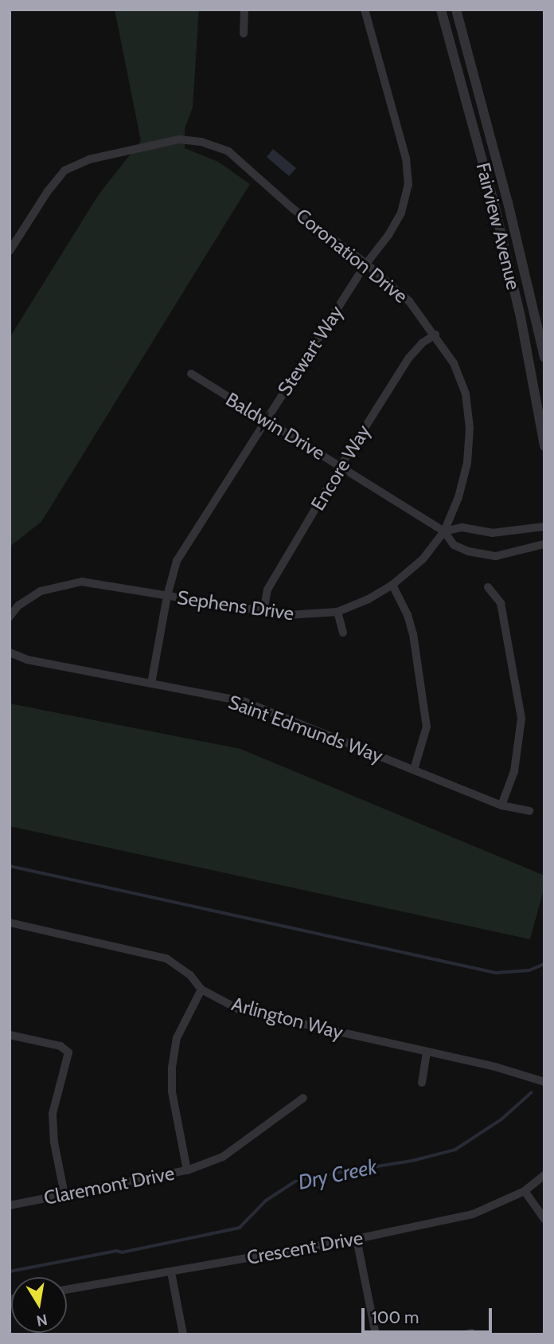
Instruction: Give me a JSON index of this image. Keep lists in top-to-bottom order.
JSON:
{
  "streets": {
    "street": [
      "Fairview Avenue",
      "Coronation Drive",
      "Stewart Way",
      "Baldwin Drive",
      "Encore Way",
      "Sephens Drive",
      "Saint Edmunds Way",
      "Arlington Way",
      "Claremont Drive",
      "Crescent Drive"
    ]
  },
  "crossings": [
    ["Coronation Drive", "Stewart Way"],
    ["Coronation Drive", "Baldwin Drive"],
    ["Coronation Drive", "Encore Way"],
    ["Coronation Drive", "Sephens Drive"],
    ["Stewart Way", "Baldwin Drive"],
    ["Stewart Way", "Sephens Drive"],
    ["Stewart Way", "Saint Edmunds Way"],
    ["Baldwin Drive", "Encore Way"],
    ["Baldwin Drive", "Sephens Drive"],
    ["Encore Way", "Sephens Drive"],
    ["Arlington Way", "Claremont Drive"]
  ],
  "water": ["Dry Creek"],
  "scale_bar": "100 m",
  "north": "bottom"
}
